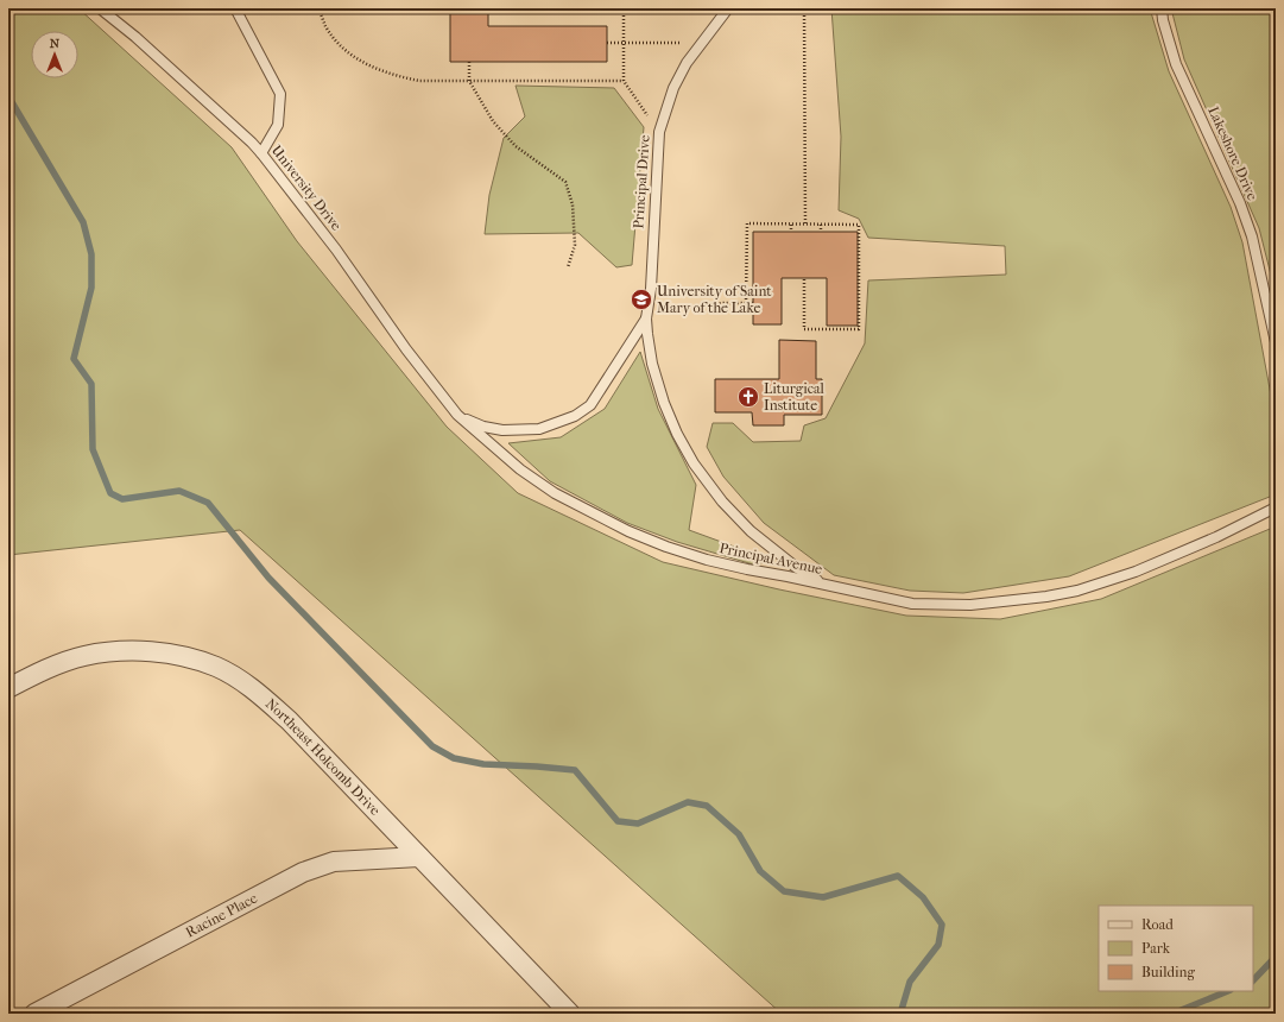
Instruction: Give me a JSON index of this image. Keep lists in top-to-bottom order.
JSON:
{
  "streets": {
    "street": ["Northeast Holcomb Drive", "Racine Place"],
    "lane": [
      "Lakeshore Drive",
      "Principal Drive",
      "University Drive",
      "Principal Avenue"
    ]
  },
  "crossings": [
    ["Principal Drive", "Principal Avenue"],
    ["University Drive", "Principal Avenue"],
    ["Northeast Holcomb Drive", "Racine Place"]
  ],
  "places": {
    "school or university": ["University of Saint Mary of the Lake"],
    "church": ["Liturgical Institute"]
  },
  "legend": ["Road", "Park", "Building"],
  "north": "top"
}
